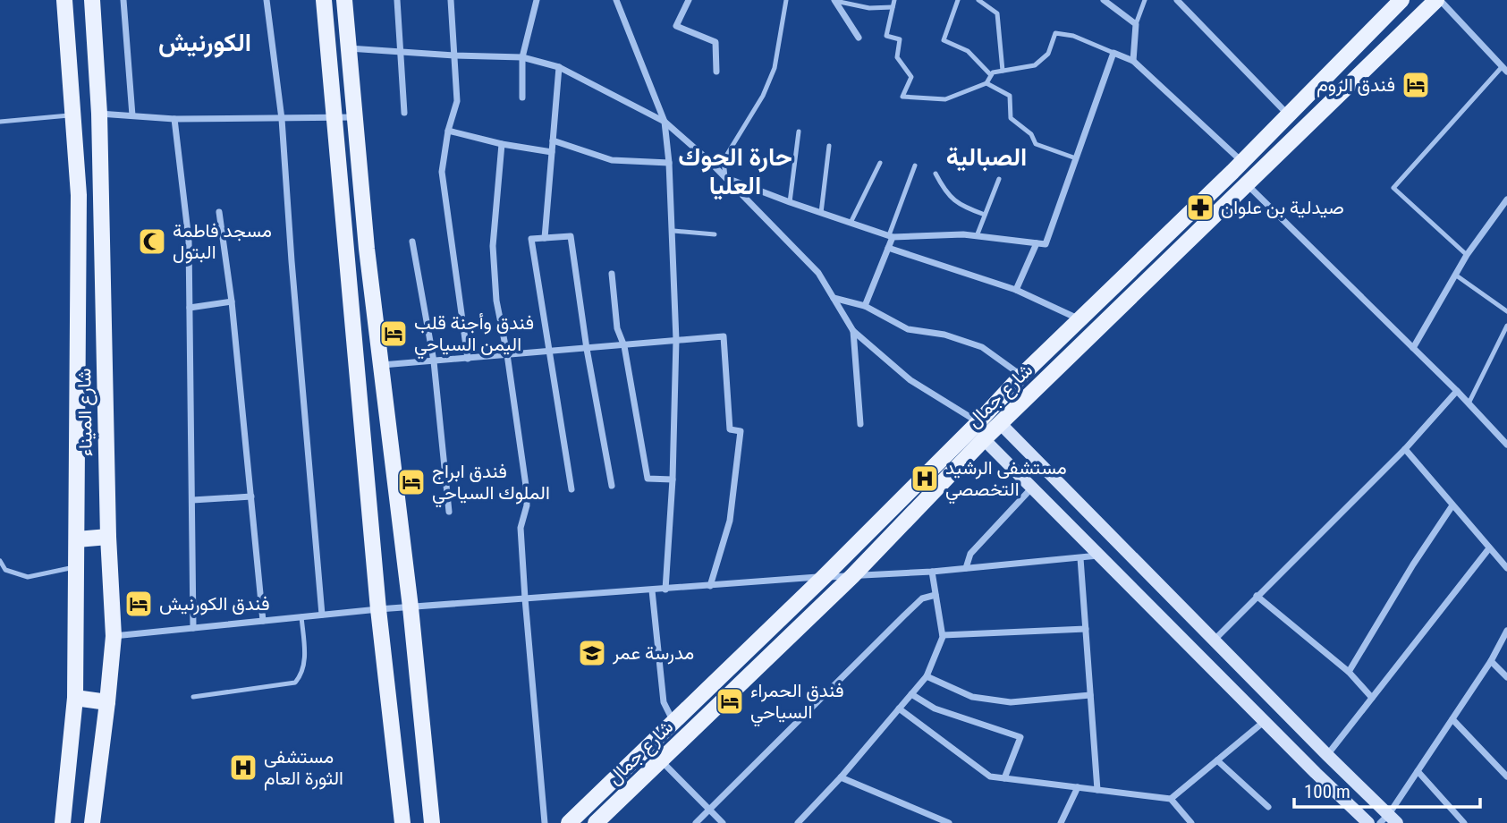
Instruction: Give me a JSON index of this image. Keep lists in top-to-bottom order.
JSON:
{
  "streets": {
    "main road": ["شارع جمال", "شارع الميناء"]
  },
  "districts": ["الكورنيش", "حارة الحوك العليا", "الصبالية"],
  "places": {
    "hotel": [
      "فندق الروم",
      "فندق وأجنة قلب اليمن السياحي",
      "فندق ابراج الملوك السياحي",
      "فندق الكورنيش",
      "فندق الحمراء السياحي"
    ],
    "pharmacy": ["صيدلية بن علوان"],
    "mosque": ["مسجد فاطمة البتول"],
    "hospital": ["مستشفى الرشيد التخصصي", "مستشفى الثورة العام"],
    "school or university": ["مدرسة عمر"]
  },
  "scale_bar": "100 m"
}
